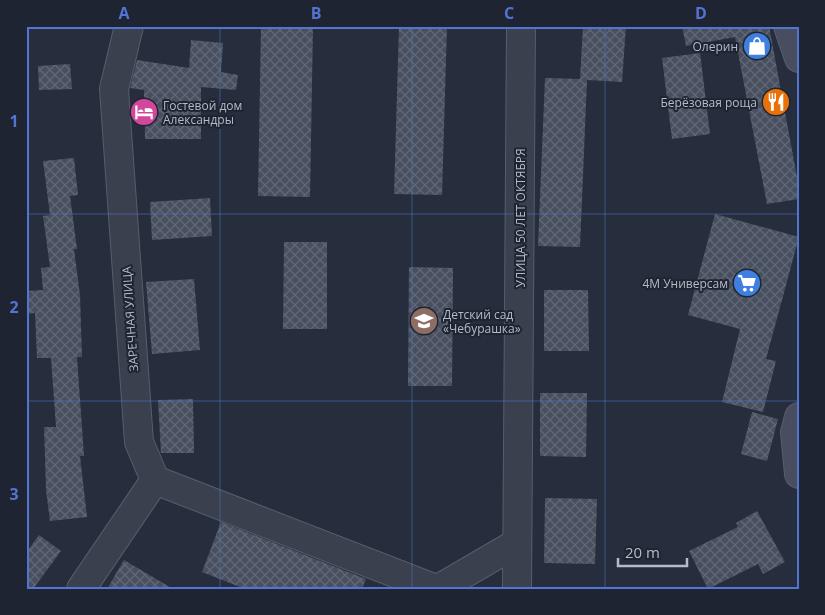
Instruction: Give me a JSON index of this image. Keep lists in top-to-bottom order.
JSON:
{
  "streets": {
    "street": ["УЛИЦА 50 ЛЕТ ОКТЯБРЯ", "ЗАРЕЧНАЯ УЛИЦА"]
  },
  "places": {
    "shop": ["Олерин"],
    "restaurant": ["Берёзовая роща"],
    "hotel": ["Гостевой дом Александры"],
    "supermarket": ["4М Универсам"],
    "school or university": ["Детский сад «Чебурашка»"]
  },
  "scale_bar": "20 m",
  "grid": {
    "columns": [
      "A",
      "B",
      "C",
      "D"
    ],
    "rows": ["1", "2", "3"]
  }
}
